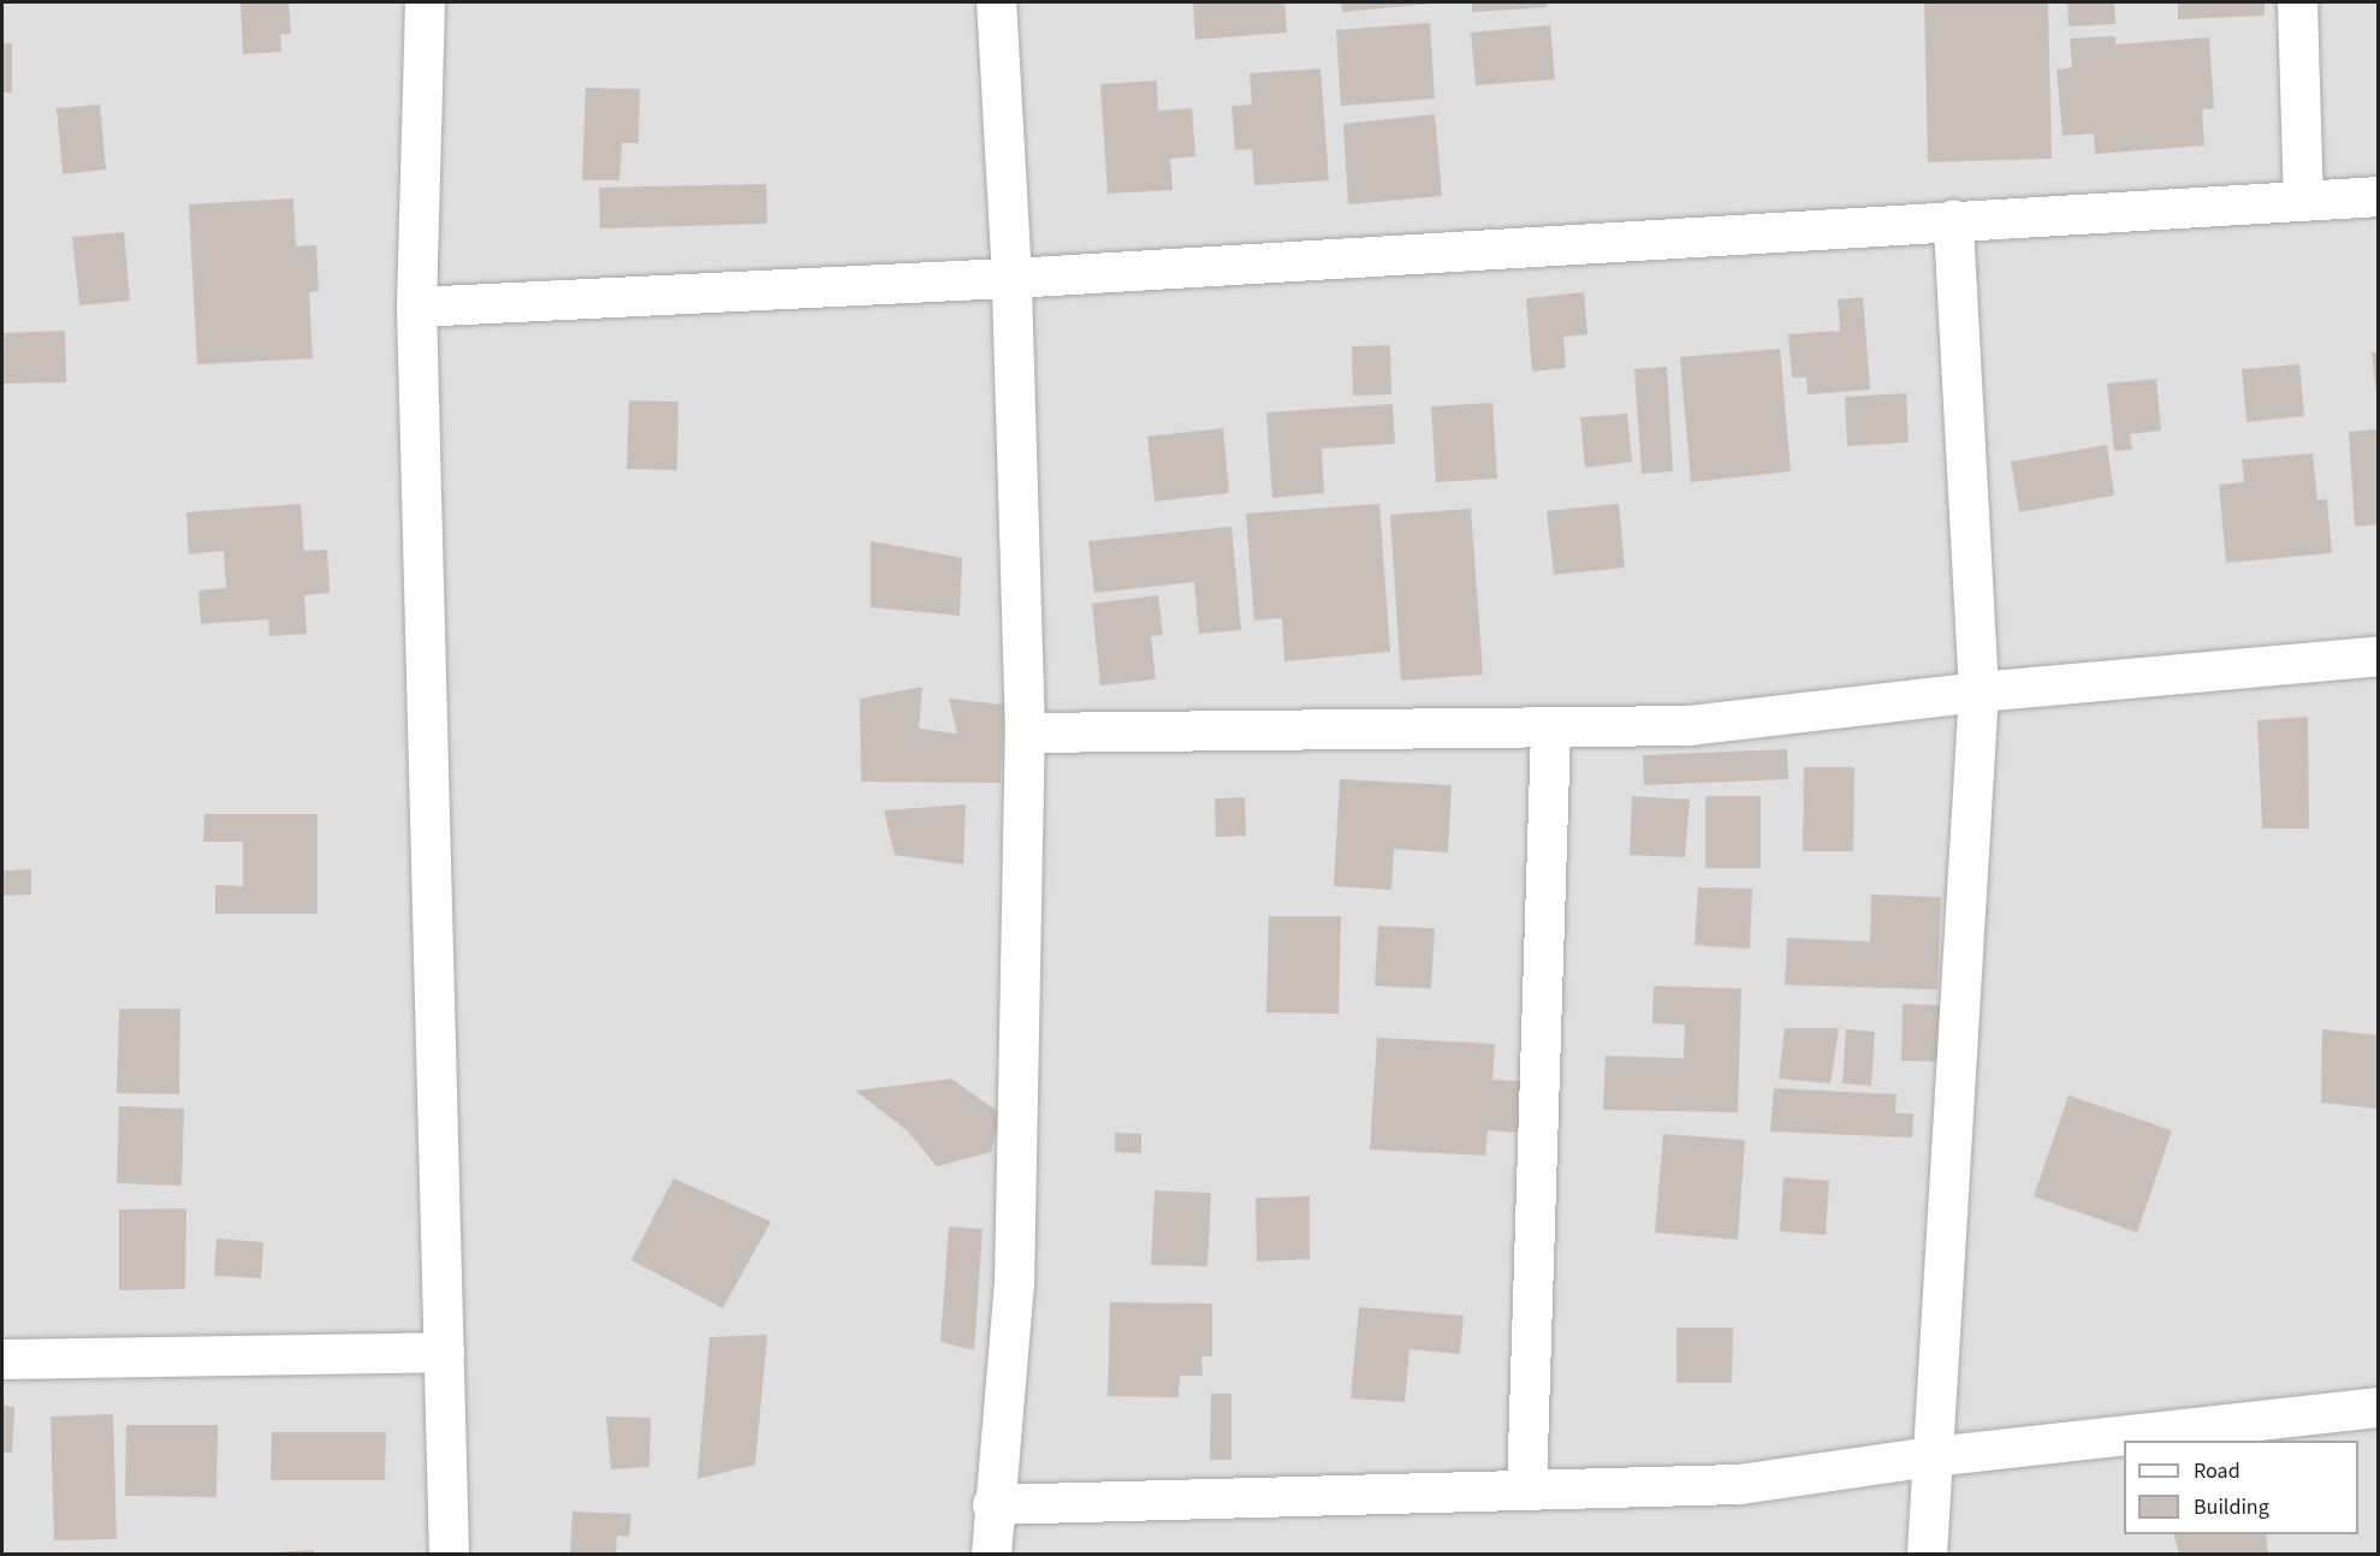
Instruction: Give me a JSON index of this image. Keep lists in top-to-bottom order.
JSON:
{
  "legend": ["Road", "Building"]
}
